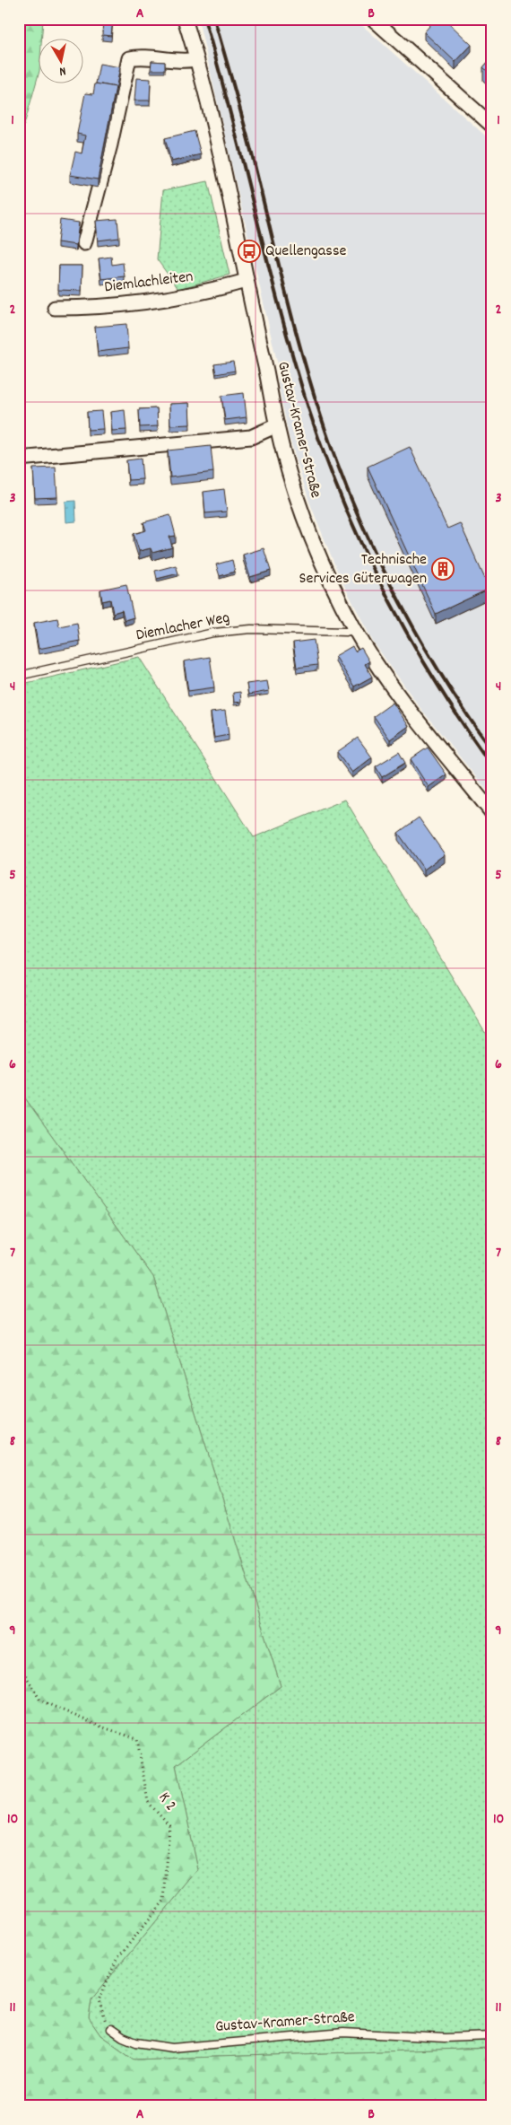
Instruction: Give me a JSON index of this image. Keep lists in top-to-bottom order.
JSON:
{
  "streets": {
    "street": ["Diemlachleiten", "Gustav-Kramer-Straße"],
    "lane": ["Diemlacher Weg"],
    "path": ["K 2"]
  },
  "crossings": [
    ["Diemlachleiten", "Gustav-Kramer-Straße"],
    ["Gustav-Kramer-Straße", "Diemlacher Weg"],
    ["Gustav-Kramer-Straße", "K 2"]
  ],
  "places": {
    "bus stop": ["Quellengasse"],
    "building": ["Technische Services Güterwagen"]
  },
  "north": "bottom",
  "grid": {
    "columns": ["A", "B"],
    "rows": [
      "1",
      "2",
      "3",
      "4",
      "5",
      "6",
      "7",
      "8",
      "9",
      "10",
      "11"
    ]
  }
}
